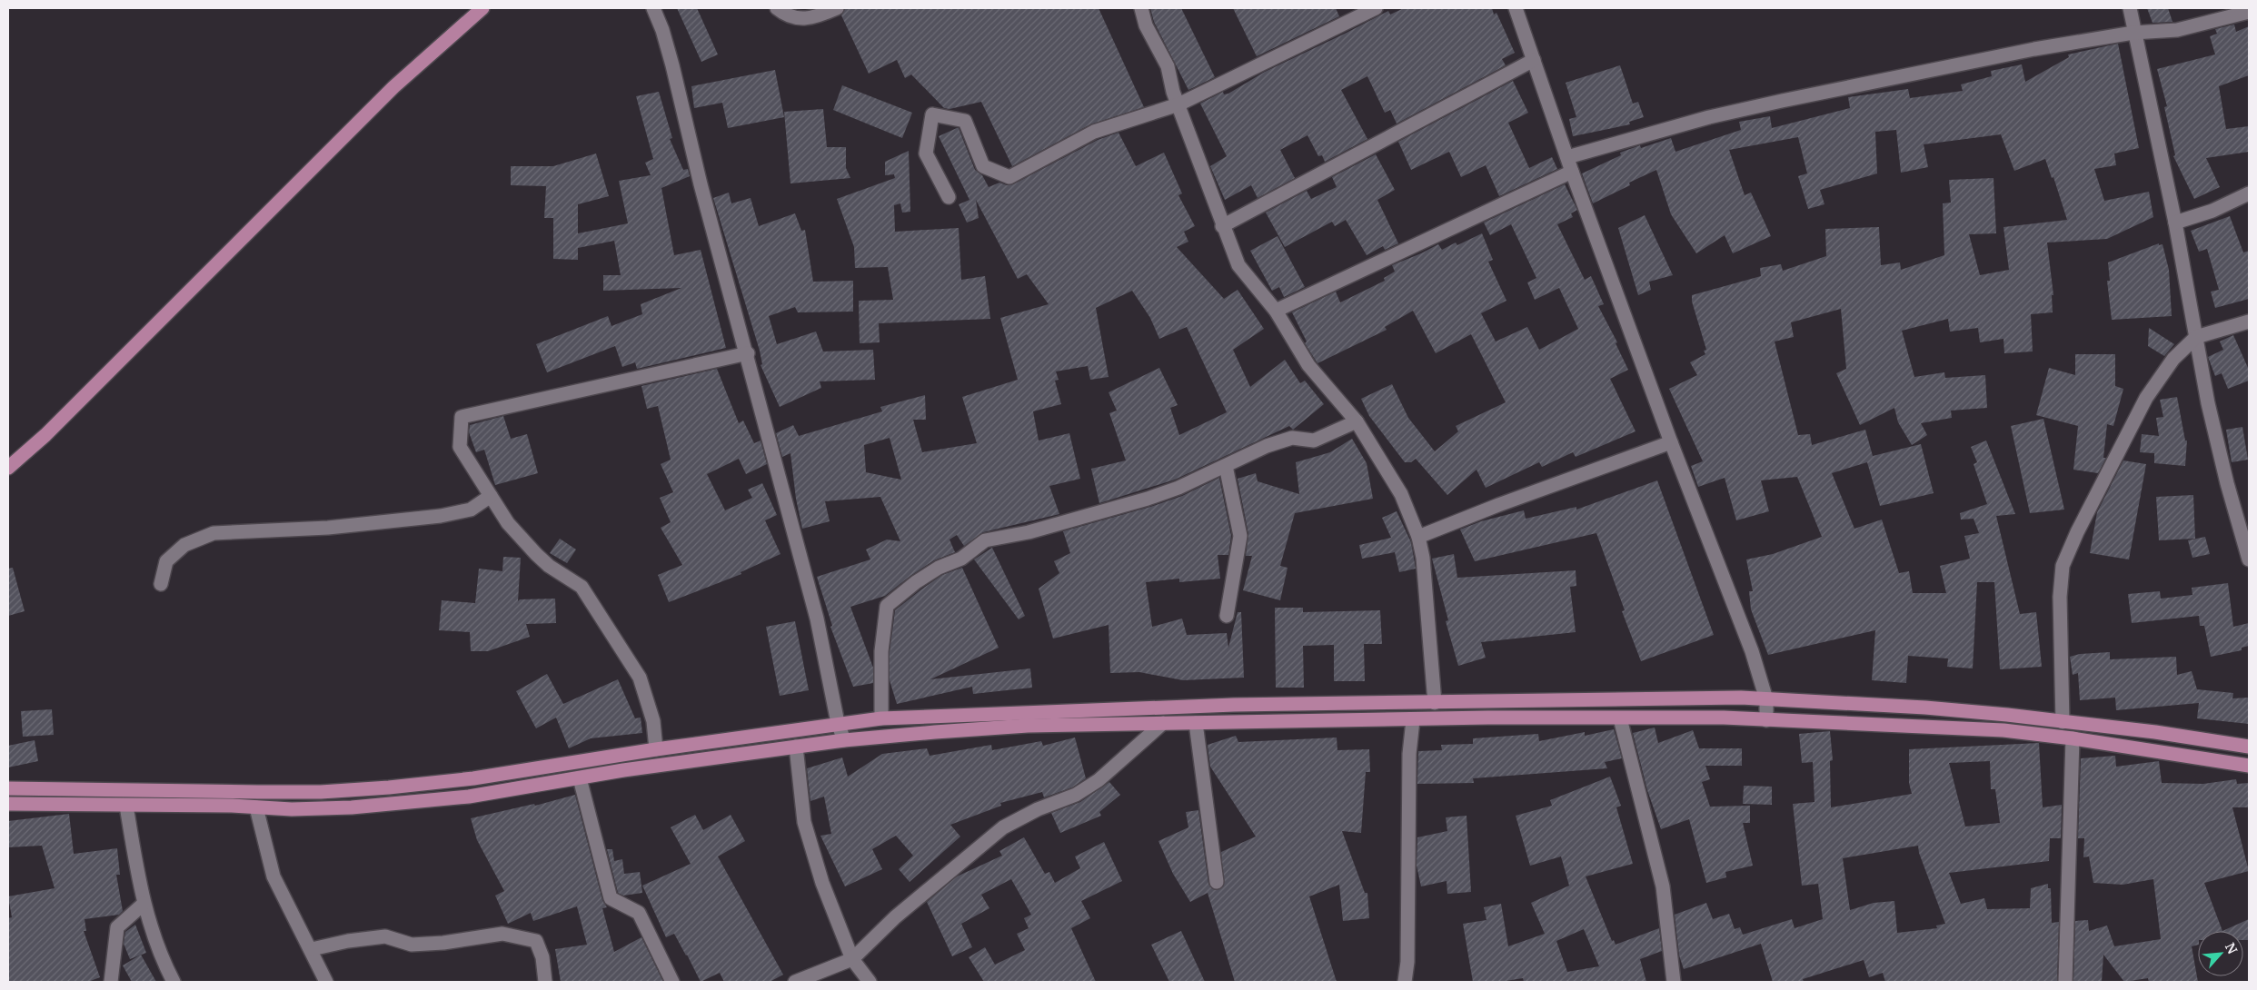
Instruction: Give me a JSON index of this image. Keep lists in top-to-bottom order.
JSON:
{
  "north": "top right"
}
